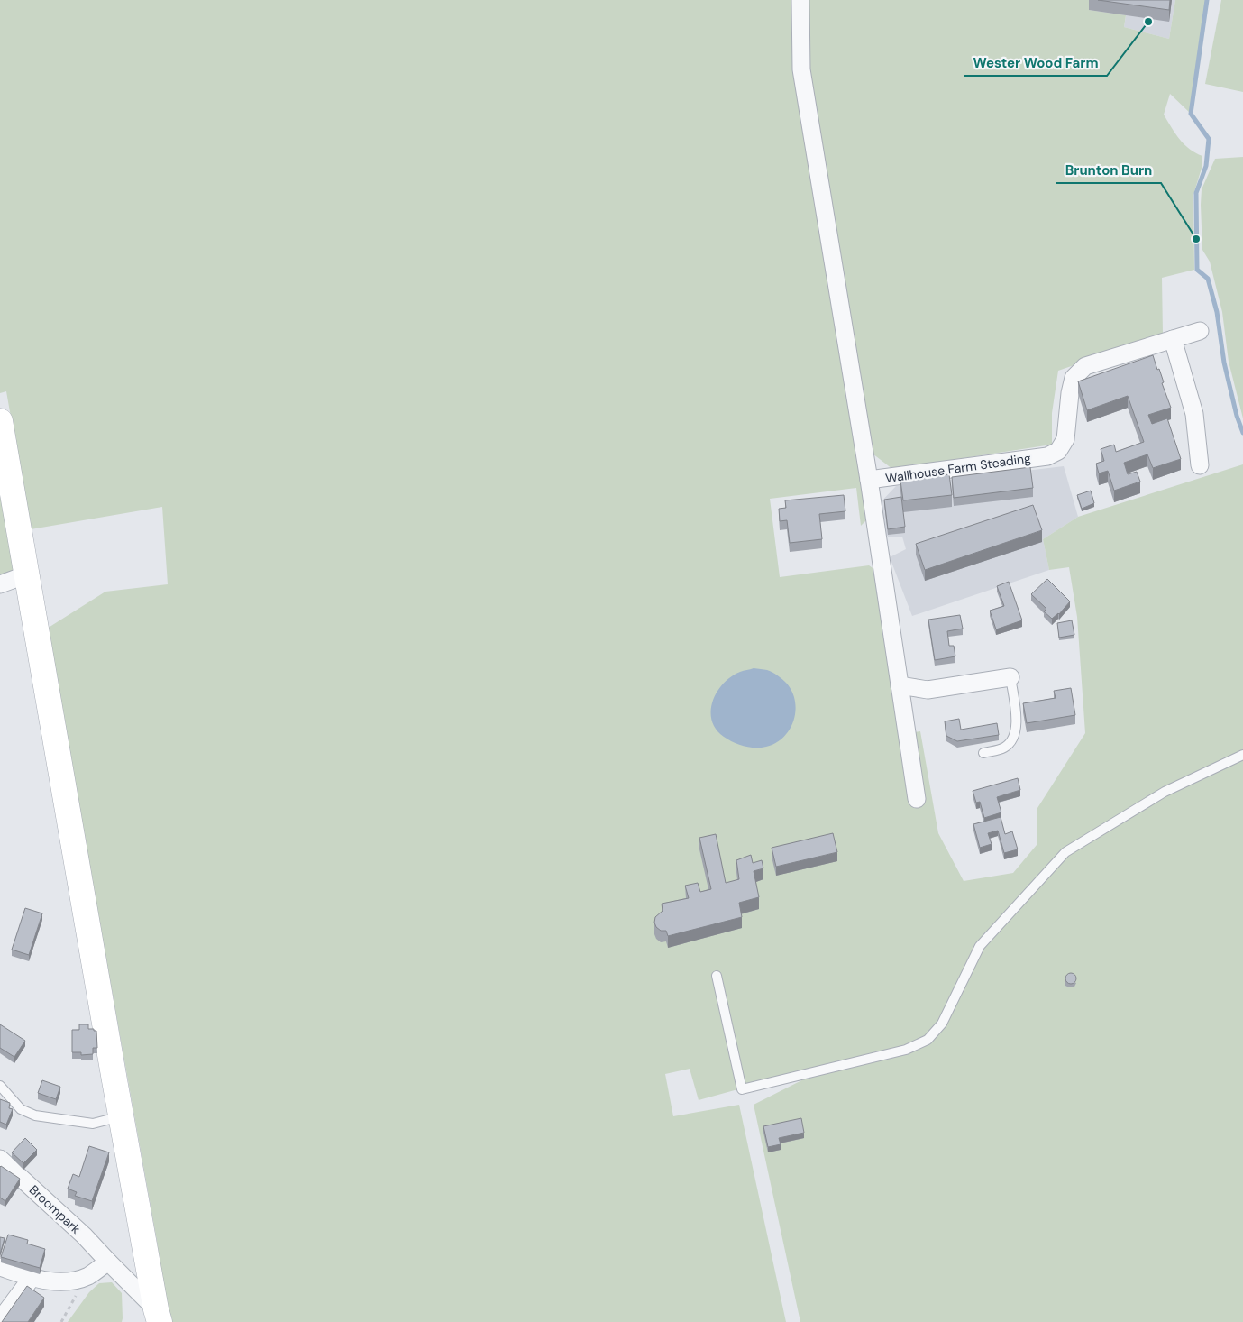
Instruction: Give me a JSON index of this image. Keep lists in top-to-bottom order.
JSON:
{
  "streets": {
    "street": ["Wallhouse Farm Steading", "Broompark"]
  },
  "places": ["Wester Wood Farm", "Brunton Burn"]
}
